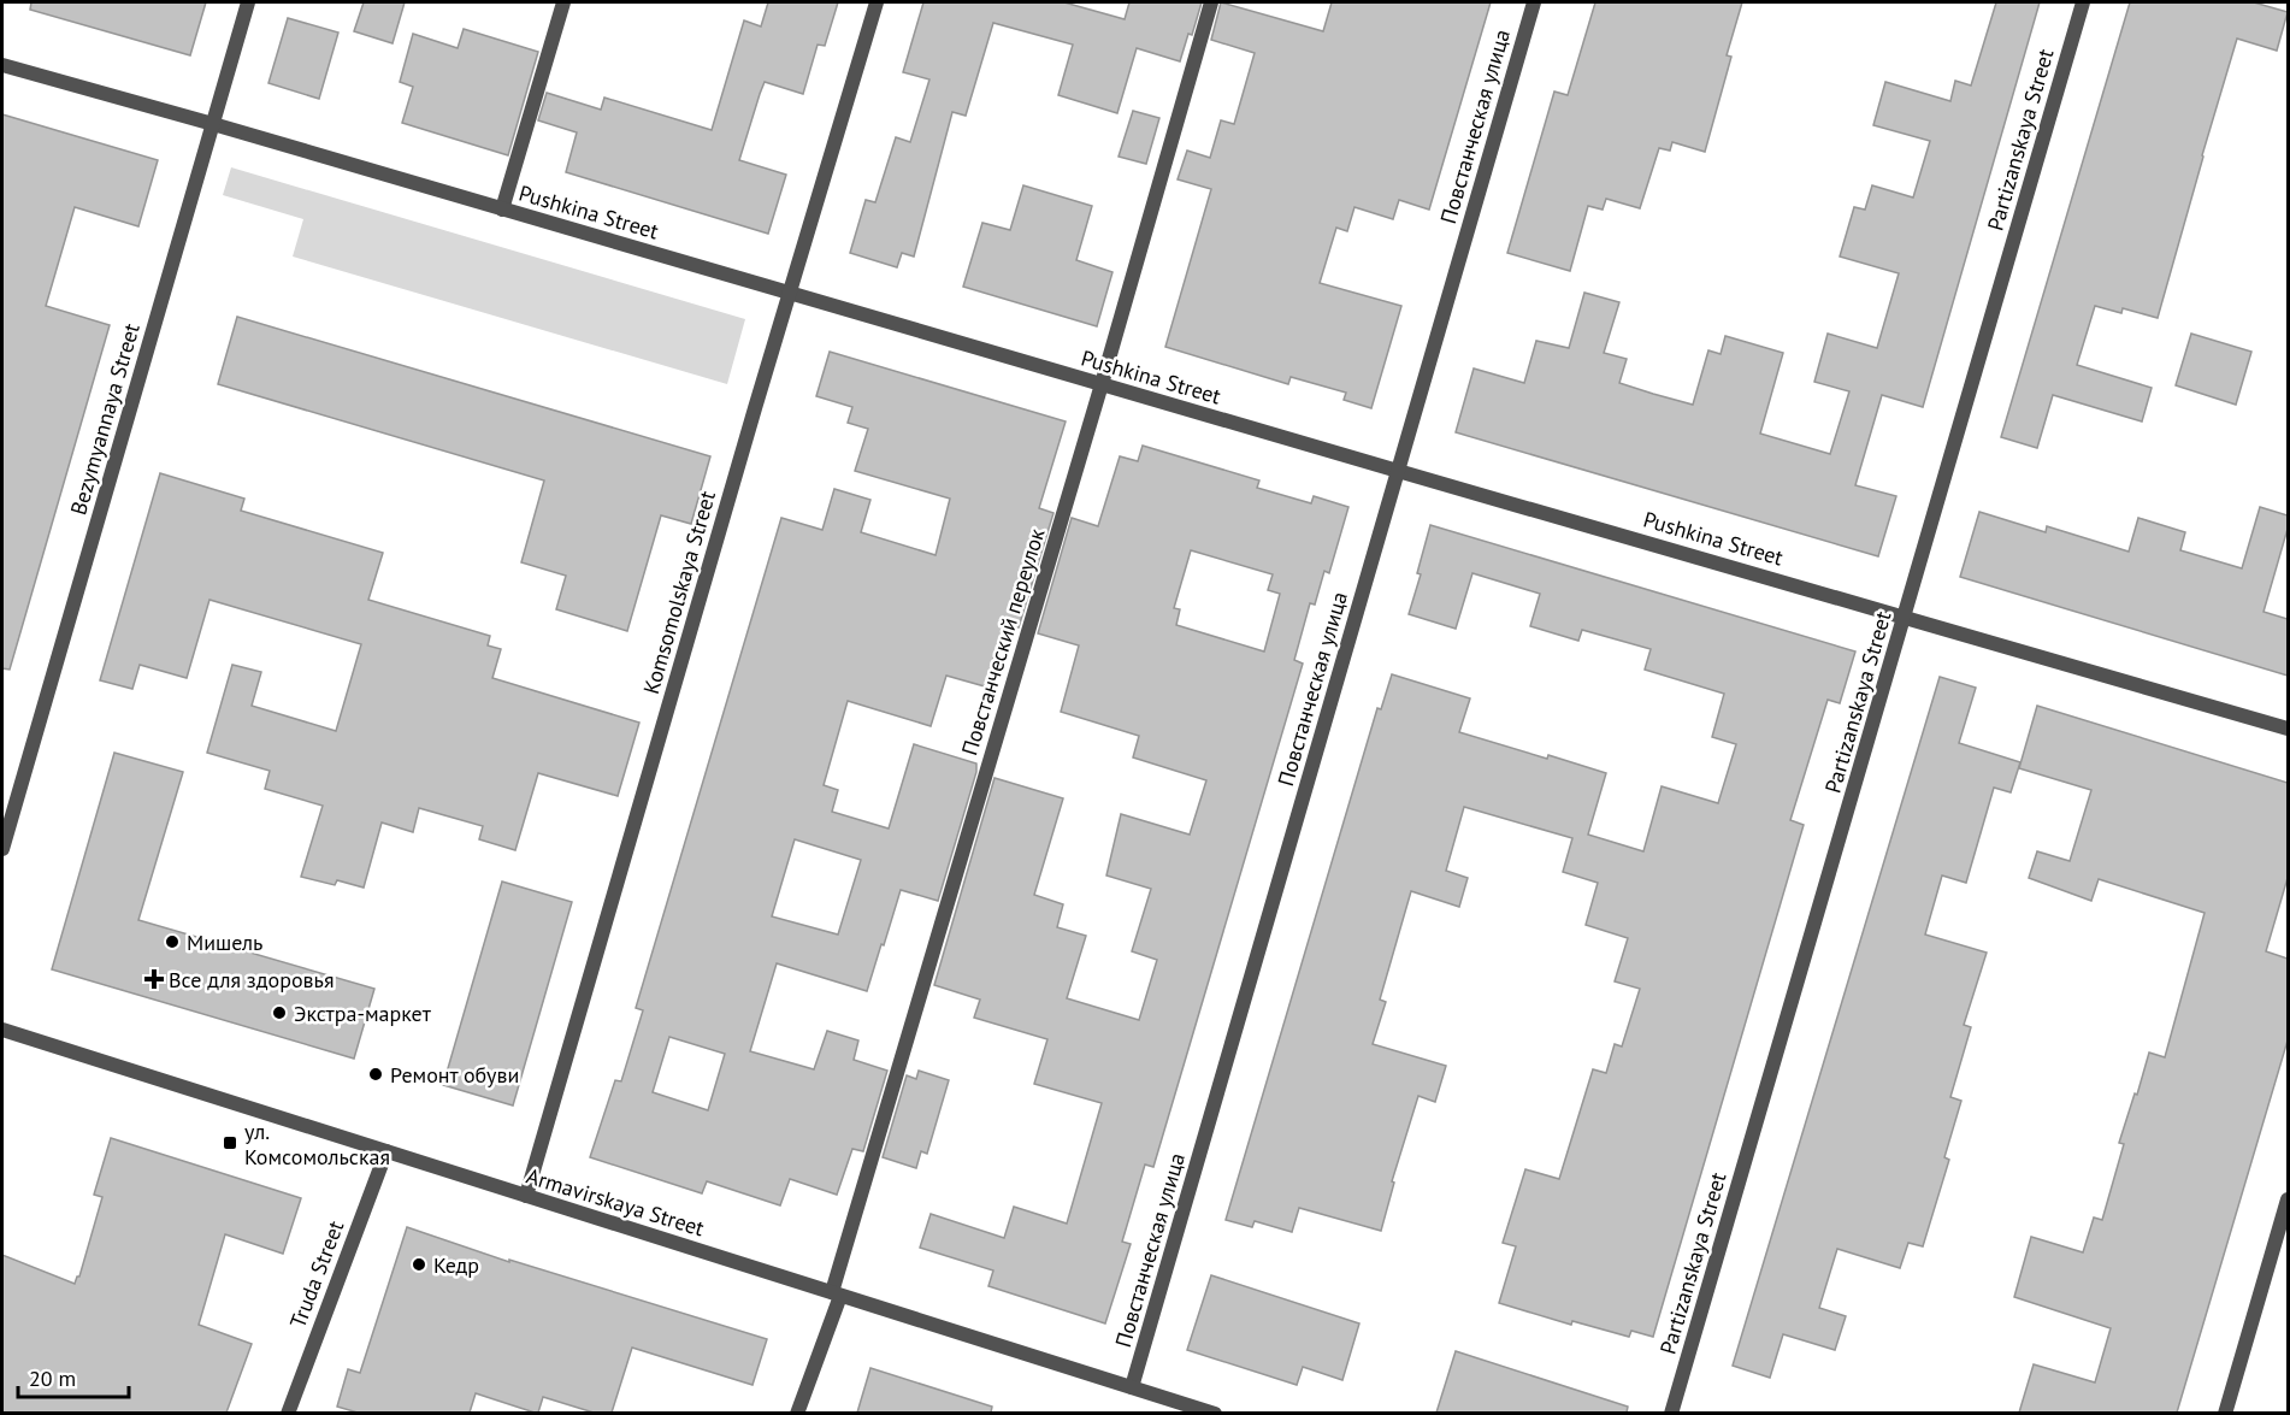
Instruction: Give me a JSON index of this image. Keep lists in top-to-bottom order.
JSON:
{
  "streets": {
    "street": [
      "Повстанческая улица",
      "Partizanskaya Street",
      "Pushkina Street",
      "Bezymyannaya Street",
      "Komsomolskaya Street",
      "Повстанческий переулок",
      "Armavirskaya Street",
      "Truda Street"
    ]
  },
  "crossings": [
    ["Повстанческая улица", "Pushkina Street"],
    ["Повстанческая улица", "Armavirskaya Street"],
    ["Partizanskaya Street", "Pushkina Street"],
    ["Pushkina Street", "Bezymyannaya Street"],
    ["Pushkina Street", "Komsomolskaya Street"],
    ["Pushkina Street", "Повстанческий переулок"],
    ["Komsomolskaya Street", "Armavirskaya Street"],
    ["Повстанческий переулок", "Armavirskaya Street"],
    ["Armavirskaya Street", "Truda Street"]
  ],
  "places": {
    "other": [
      "Мишель",
      "Экстра-маркет",
      "Ремонт обуви",
      "Кедр"
    ],
    "health": ["Все для здоровья"],
    "transit": ["ул. Комсомольская"]
  },
  "scale_bar": "20 m"
}
